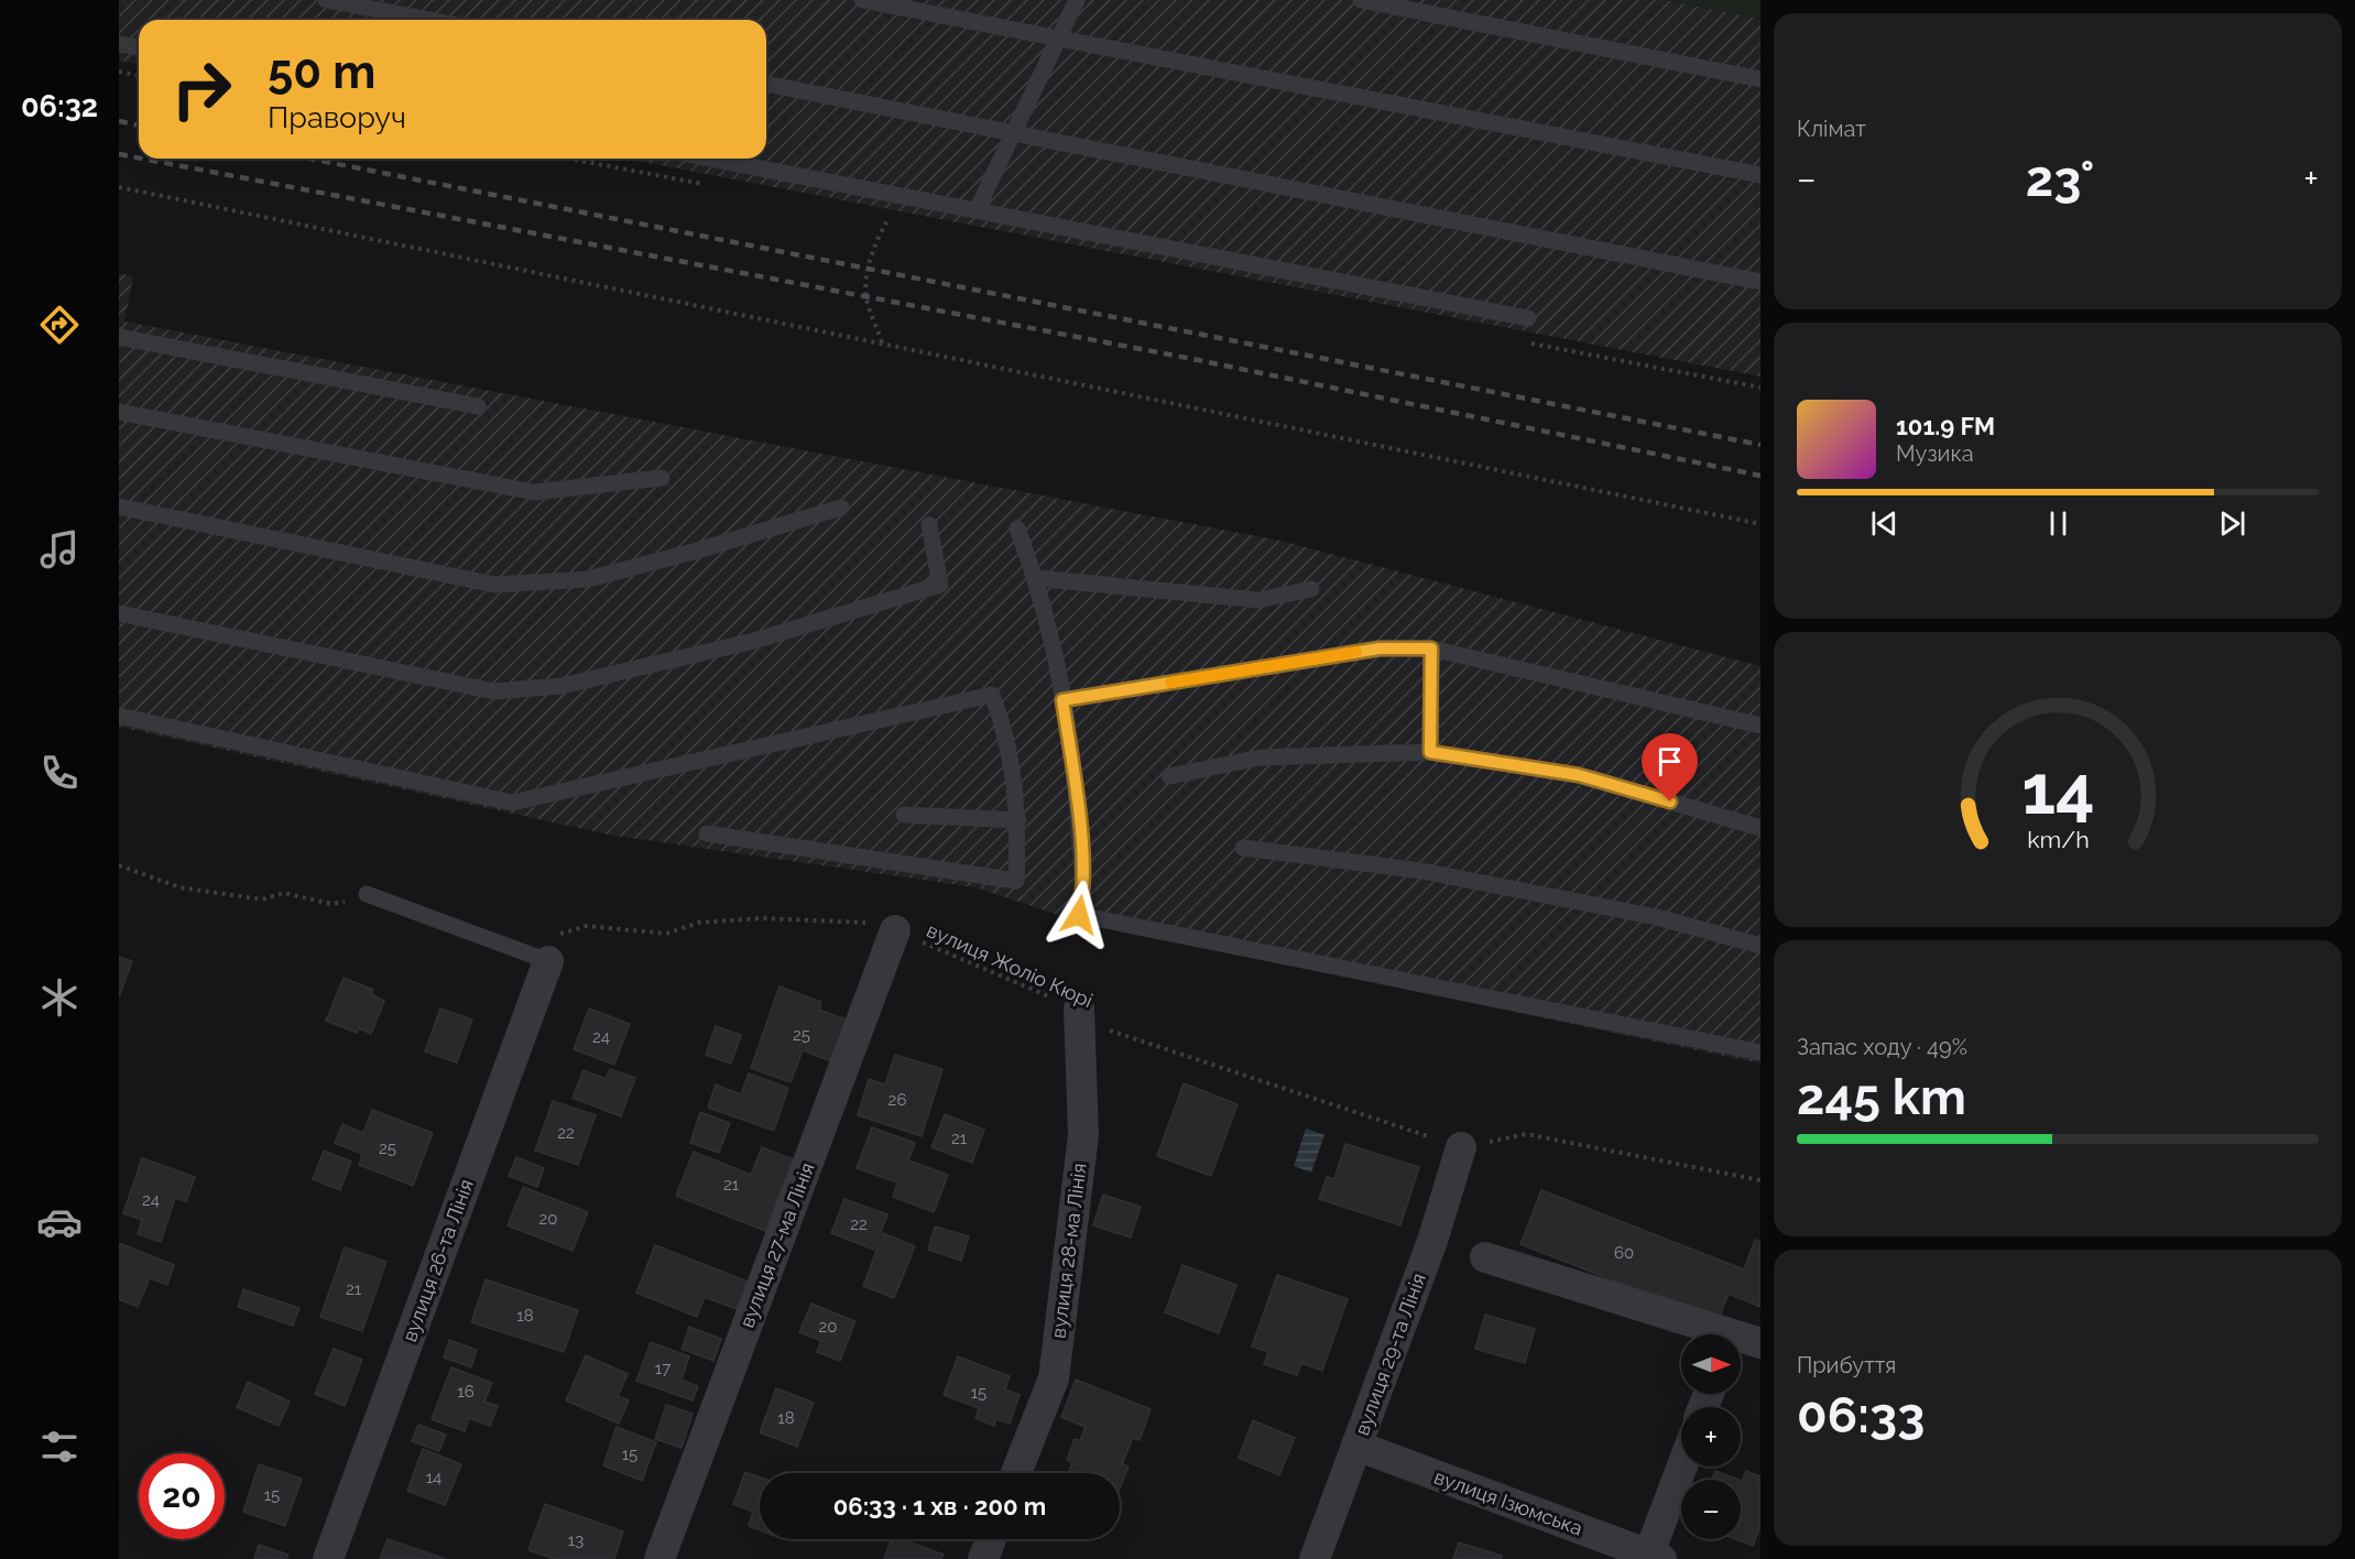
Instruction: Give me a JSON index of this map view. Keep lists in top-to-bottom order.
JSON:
{
  "streets": {
    "street": [
      "вулиця 27-ма Лінія",
      "вулиця 28-ма Лінія",
      "вулиця 26-та Лінія",
      "вулиця 29-та Лінія",
      "вулиця Ізюмська"
    ],
    "path": ["вулиця Жоліо Кюрі"]
  },
  "crossings": [
    ["вулиця Жоліо Кюрі", "вулиця 27-ма Лінія"],
    ["вулиця Жоліо Кюрі", "вулиця 28-ма Лінія"],
    ["вулиця Жоліо Кюрі", "вулиця 26-та Лінія"],
    ["вулиця Жоліо Кюрі", "вулиця 29-та Лінія"],
    ["вулиця 29-та Лінія", "вулиця Ізюмська"]
  ],
  "house_numbers": [
    "25",
    "24",
    "26",
    "22",
    "21",
    "25",
    "21",
    "24",
    "20",
    "22",
    "60",
    "21",
    "18",
    "20",
    "17",
    "16",
    "15",
    "18",
    "15",
    "14",
    "15",
    "13"
  ],
  "north": "right",
  "page": {
    "tabs": "06:32",
    "tile": [
      "Клімат",
      ["Запас ходу · 49%", "245 km"],
      ["Прибуття", "06:33"]
    ],
    "turn": ["50 m", "Праворуч"],
    "heat": ["−", "23°", "+"],
    "song": ["101.9 FM", "Музика"],
    "map_buttons": ["+", "−"],
    "limit": "20",
    "trip": "06:33 · 1 хв · 200 m",
    "gauge": ["14", "km/h"]
  }
}
